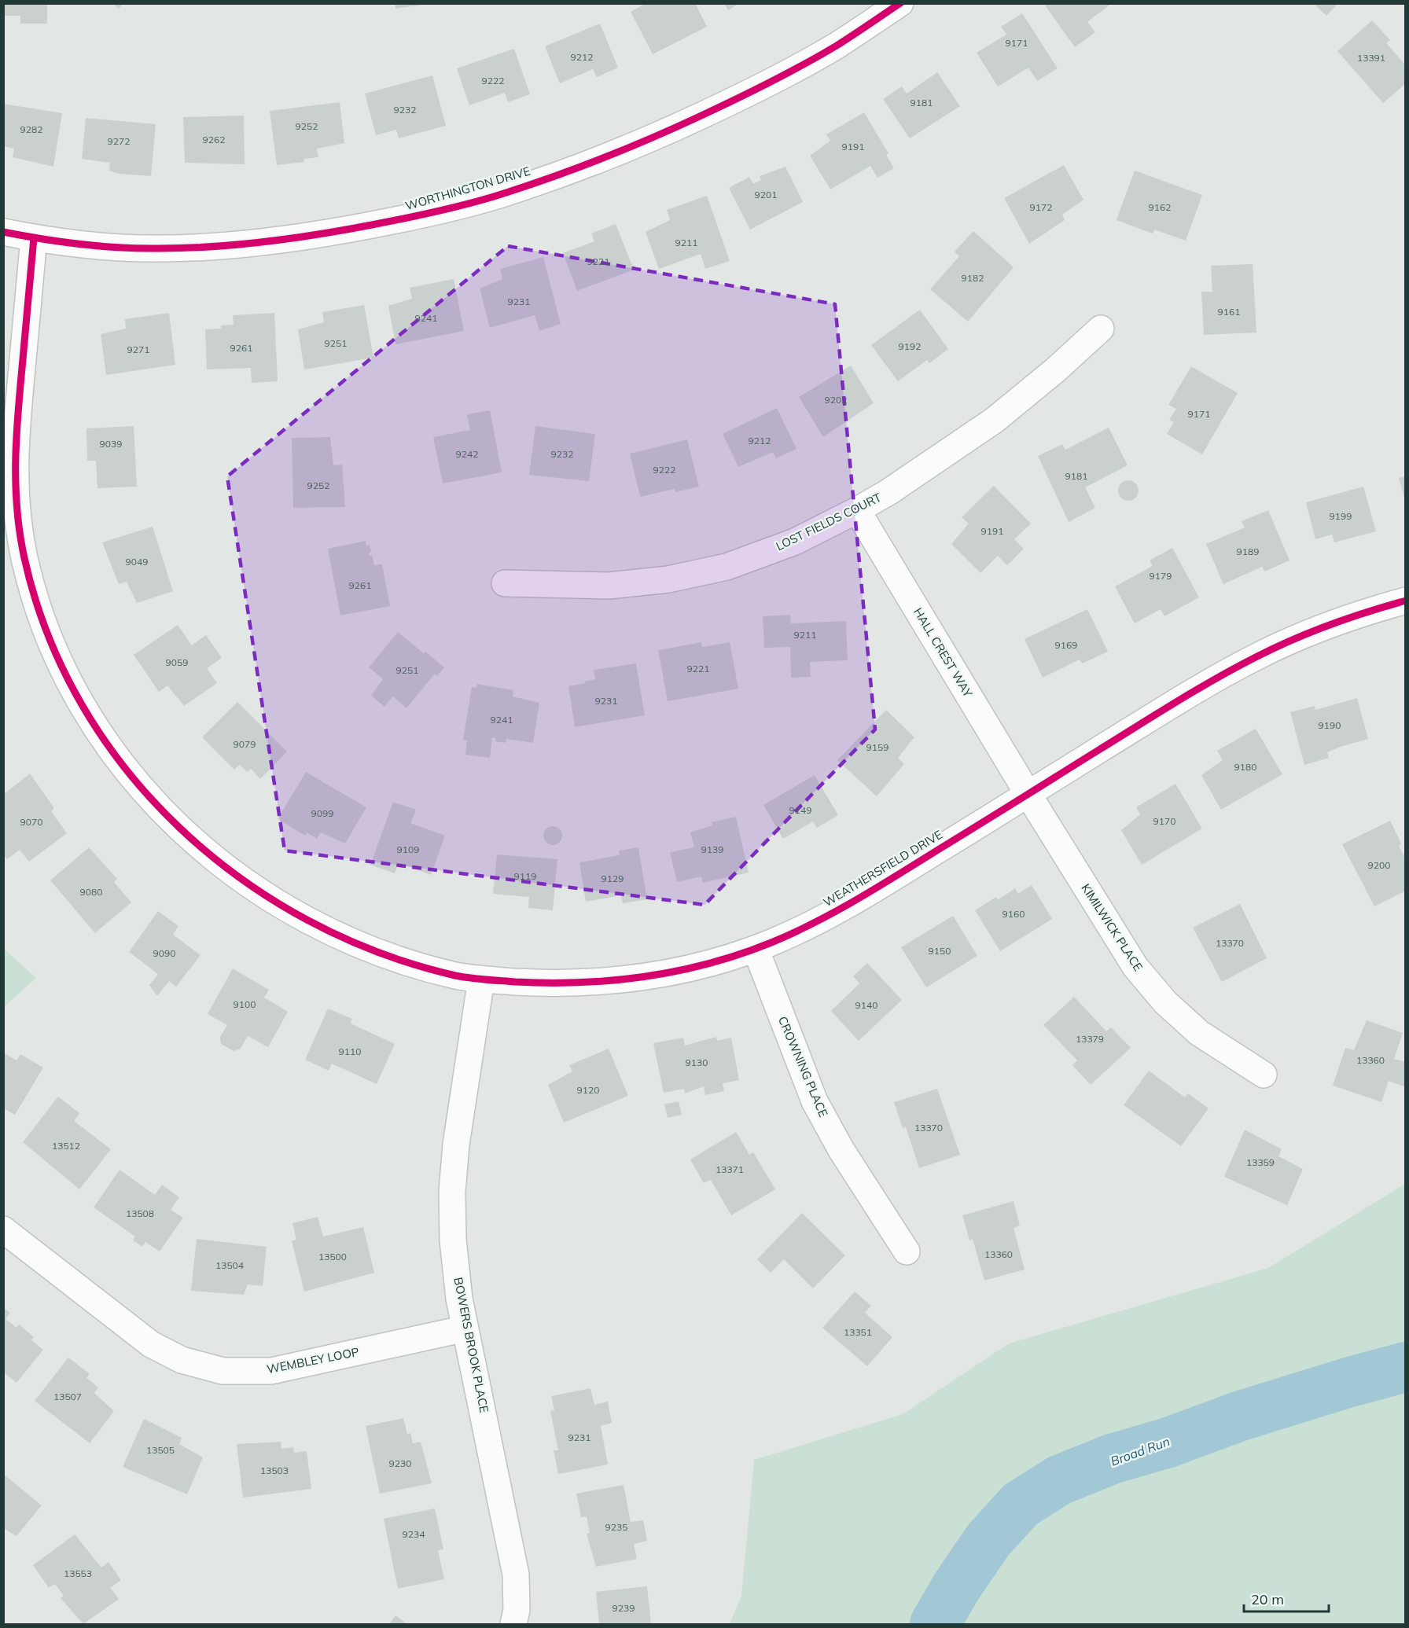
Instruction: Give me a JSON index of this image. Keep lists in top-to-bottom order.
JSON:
{
  "streets": {
    "street": [
      "WORTHINGTON DRIVE",
      "LOST FIELDS COURT",
      "HALL CREST WAY",
      "WEATHERSFIELD DRIVE",
      "KIMILWICK PLACE",
      "CROWNING PLACE",
      "BOWERS BROOK PLACE",
      "WEMBLEY LOOP"
    ]
  },
  "crossings": [
    ["WORTHINGTON DRIVE", "WEATHERSFIELD DRIVE"],
    ["LOST FIELDS COURT", "HALL CREST WAY"],
    ["HALL CREST WAY", "WEATHERSFIELD DRIVE"],
    ["HALL CREST WAY", "KIMILWICK PLACE"],
    ["WEATHERSFIELD DRIVE", "KIMILWICK PLACE"],
    ["WEATHERSFIELD DRIVE", "CROWNING PLACE"],
    ["WEATHERSFIELD DRIVE", "BOWERS BROOK PLACE"],
    ["BOWERS BROOK PLACE", "WEMBLEY LOOP"]
  ],
  "water": ["Broad Run"],
  "house_numbers": [
    "9171",
    "9212",
    "13391",
    "9222",
    "9181",
    "9232",
    "9252",
    "9282",
    "9262",
    "9272",
    "9191",
    "9201",
    "9172",
    "9162",
    "9211",
    "9221",
    "9182",
    "9231",
    "9161",
    "9241",
    "9251",
    "9192",
    "9261",
    "9271",
    "9202",
    "9171",
    "9212",
    "9039",
    "9242",
    "9232",
    "9222",
    "9181",
    "9252",
    "9199",
    "9191",
    "9189",
    "9049",
    "9179",
    "9261",
    "9211",
    "9169",
    "9059",
    "9221",
    "9251",
    "9231",
    "9241",
    "9190",
    "9079",
    "9159",
    "9180",
    "9149",
    "9099",
    "9170",
    "9070",
    "9109",
    "9139",
    "9200",
    "9119",
    "9129",
    "9080",
    "9160",
    "13370",
    "9150",
    "9090",
    "9100",
    "9140",
    "13379",
    "9110",
    "13360",
    "9130",
    "9120",
    "13370",
    "13512",
    "13359",
    "13371",
    "13508",
    "13360",
    "13500",
    "13504",
    "13351",
    "13507",
    "9231",
    "13505",
    "9230",
    "13503",
    "9235",
    "9234",
    "13553",
    "9239"
  ],
  "scale_bar": "20 m"
}
